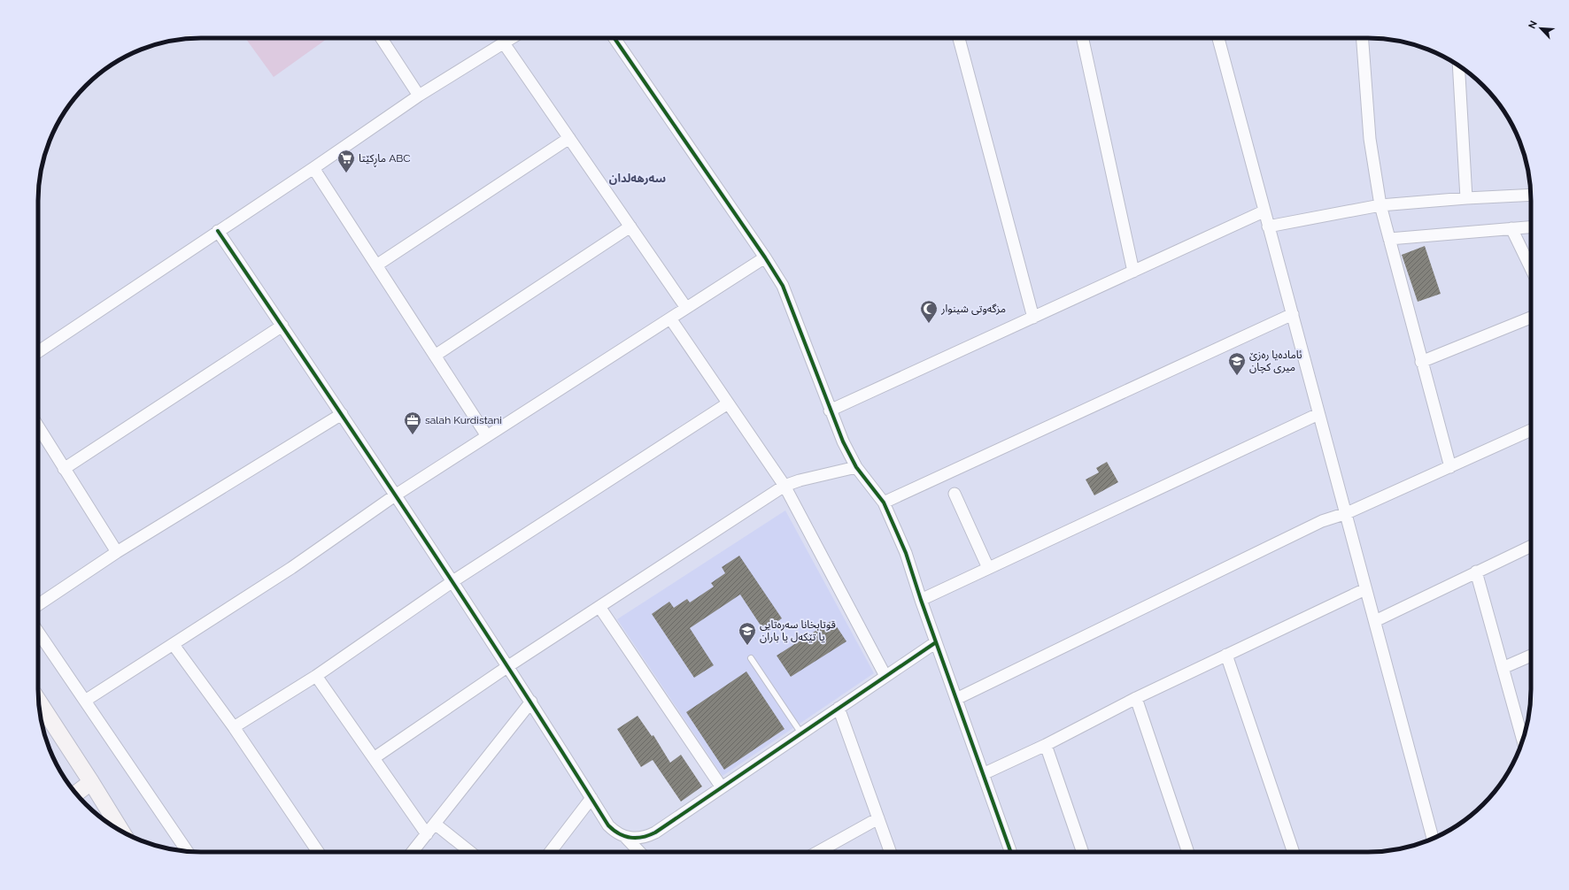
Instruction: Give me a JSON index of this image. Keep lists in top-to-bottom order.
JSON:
{
  "districts": ["سەرهەلدان"],
  "places": {
    "supermarket": ["ماڕکێتا ABC"],
    "mosque": ["مزگەوتی شينوار"],
    "school or university": ["ئامادەيا رەزێ ميرى كچان", "قوتابخانا سەرەتایی یا تێکەل یا باران"],
    "office": ["salah Kurdistani"]
  },
  "north": "top left"
}
